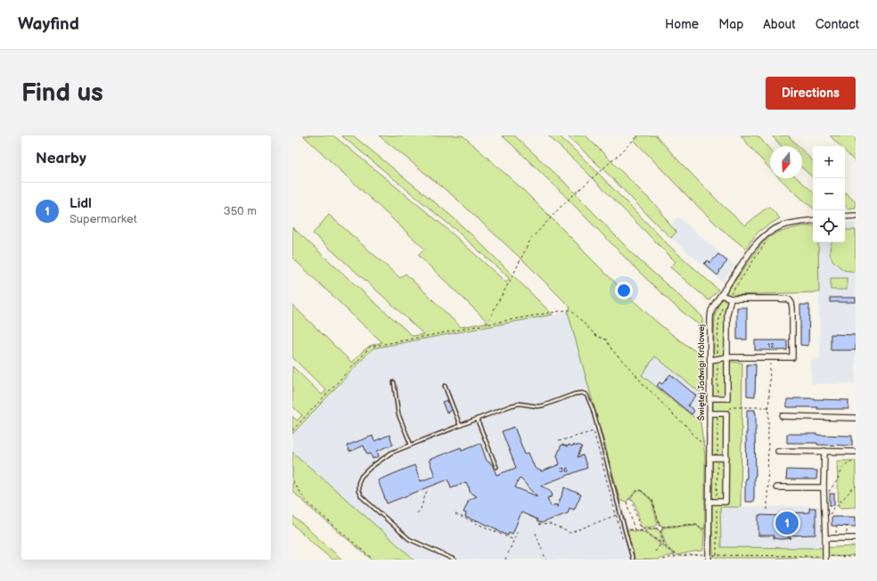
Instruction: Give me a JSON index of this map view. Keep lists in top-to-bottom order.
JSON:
{
  "streets": {
    "street": ["Świętej Jadwigi Królowej"]
  },
  "house_numbers": ["12", "36"],
  "north": "bottom",
  "page": {
    "header": "Wayfind",
    "nav": [
      "Home",
      "Map",
      "About",
      "Contact"
    ],
    "buttons": "Directions",
    "title": "Find us",
    "heading": "Nearby",
    "map_buttons": ["+", "−"],
    "list": [
      {
        "mark": "1",
        "name": "Lidl",
        "note": "Supermarket",
        "value": "350 m"
      }
    ],
    "pins": "1"
  }
}
